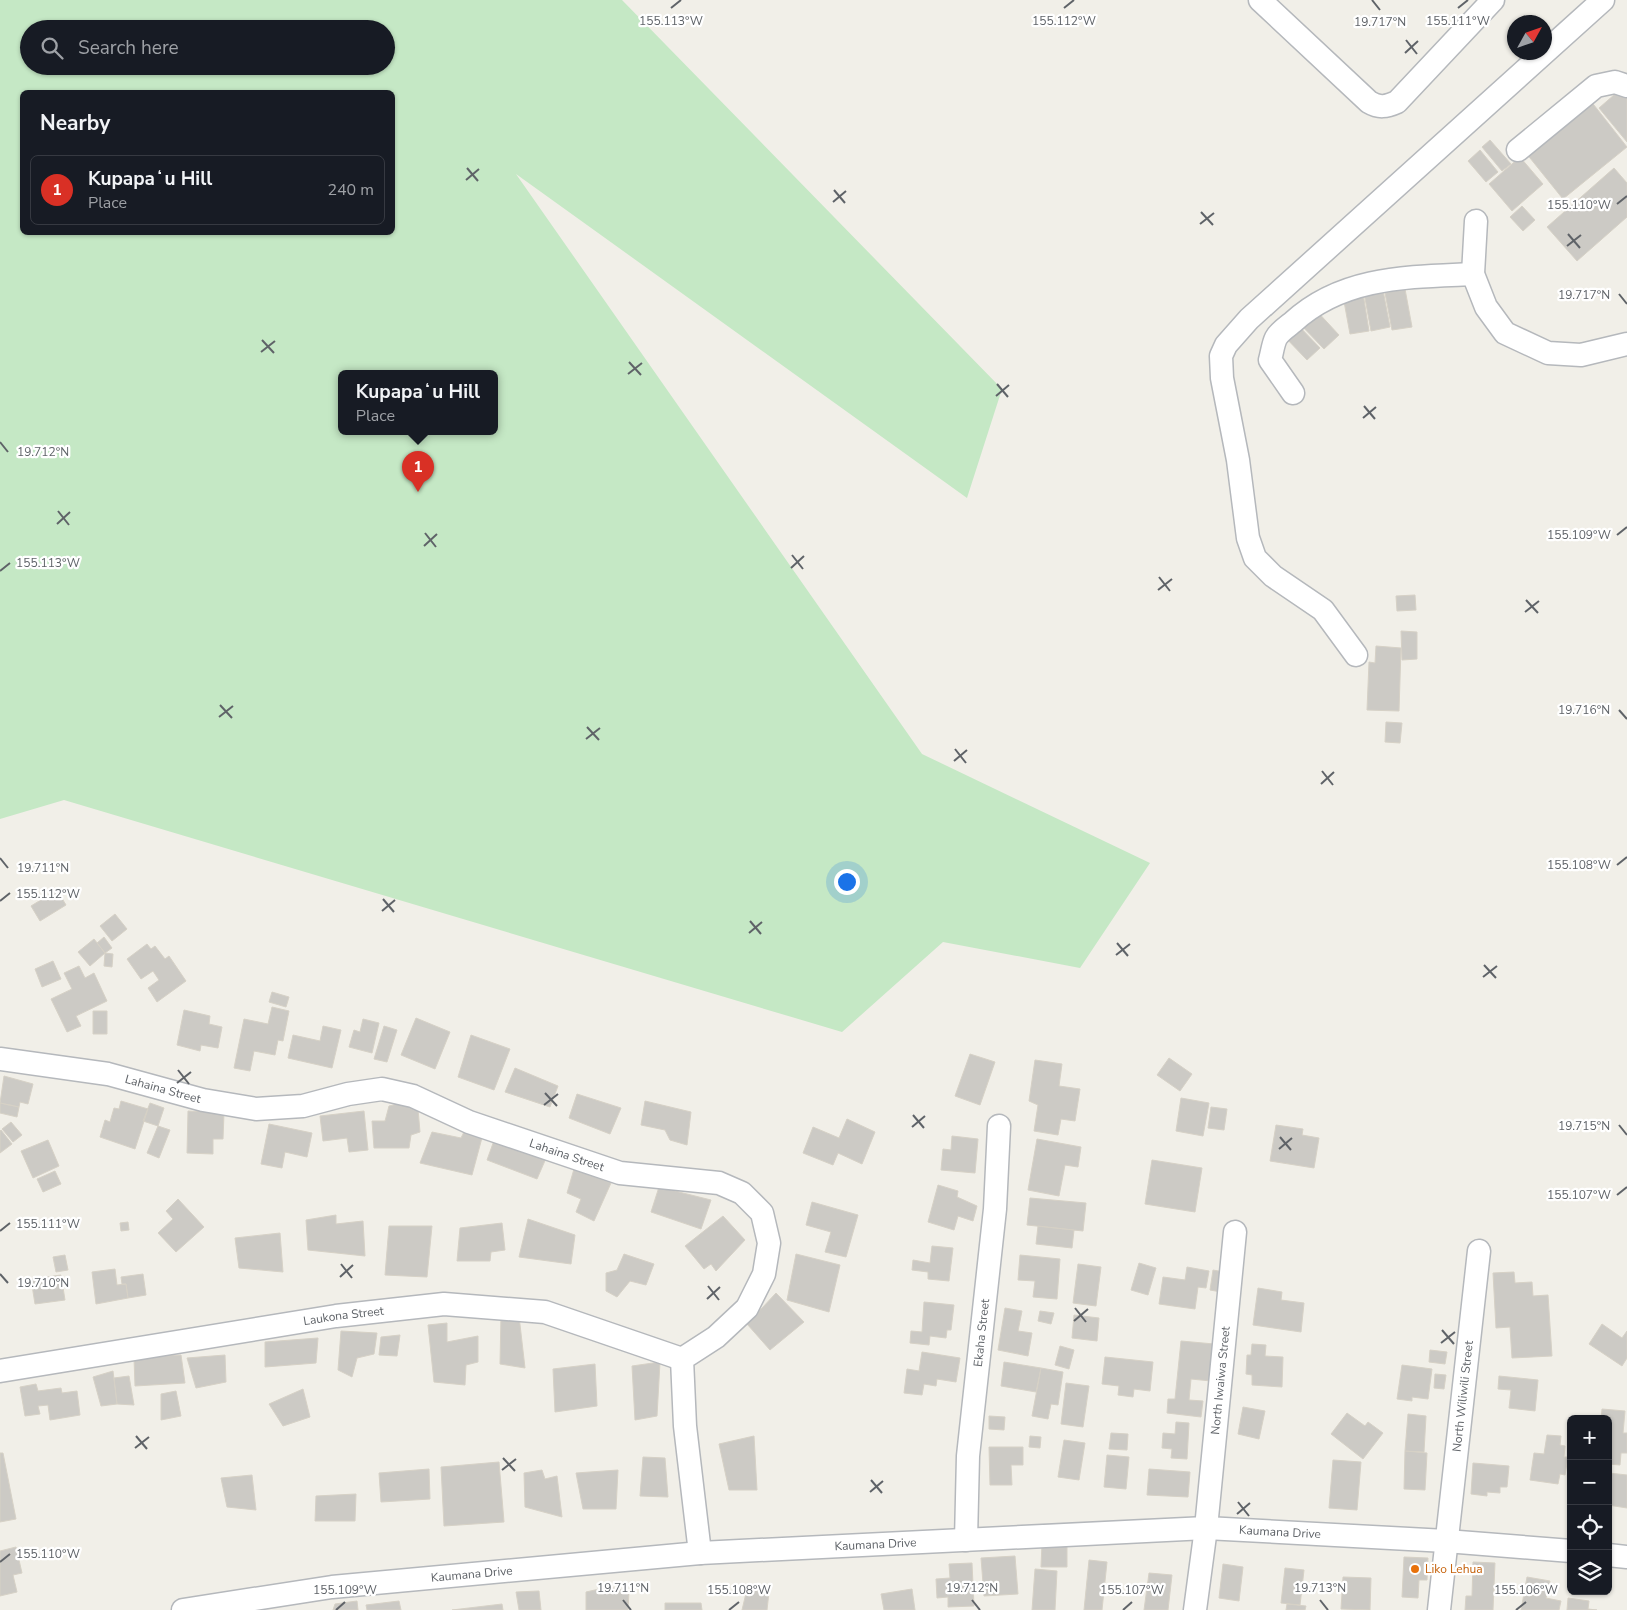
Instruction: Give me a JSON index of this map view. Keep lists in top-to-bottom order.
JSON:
{
  "streets": {
    "street": [
      "Lahaina Street",
      "Laukona Street",
      "Ekaha Street",
      "North Iwaiwa Street",
      "North Wiliwili Street",
      "Kaumana Drive"
    ]
  },
  "crossings": [
    ["Lahaina Street", "Laukona Street"],
    ["Ekaha Street", "Kaumana Drive"],
    ["North Iwaiwa Street", "Kaumana Drive"],
    ["North Wiliwili Street", "Kaumana Drive"]
  ],
  "places": ["Liko Lehua"],
  "north": "top right",
  "page": {
    "search": "Search here",
    "heading": "Nearby",
    "list": [
      {
        "mark": "1",
        "name": "Kupapaʻu Hill",
        "note": "Place",
        "value": "240 m"
      }
    ],
    "popup": ["Kupapaʻu Hill", "Place"],
    "pins": "1",
    "map_buttons": ["+", "−"]
  },
  "coordinates": [
    "155.113°W",
    "155.112°W",
    "155.111°W",
    "19.717°N",
    "155.110°W",
    "19.712°N",
    "155.109°W",
    "19.716°N",
    "155.108°W",
    "19.711°N",
    "19.715°N",
    "155.107°W",
    "19.710°N",
    "19.713°N",
    "155.106°W"
  ]
}
